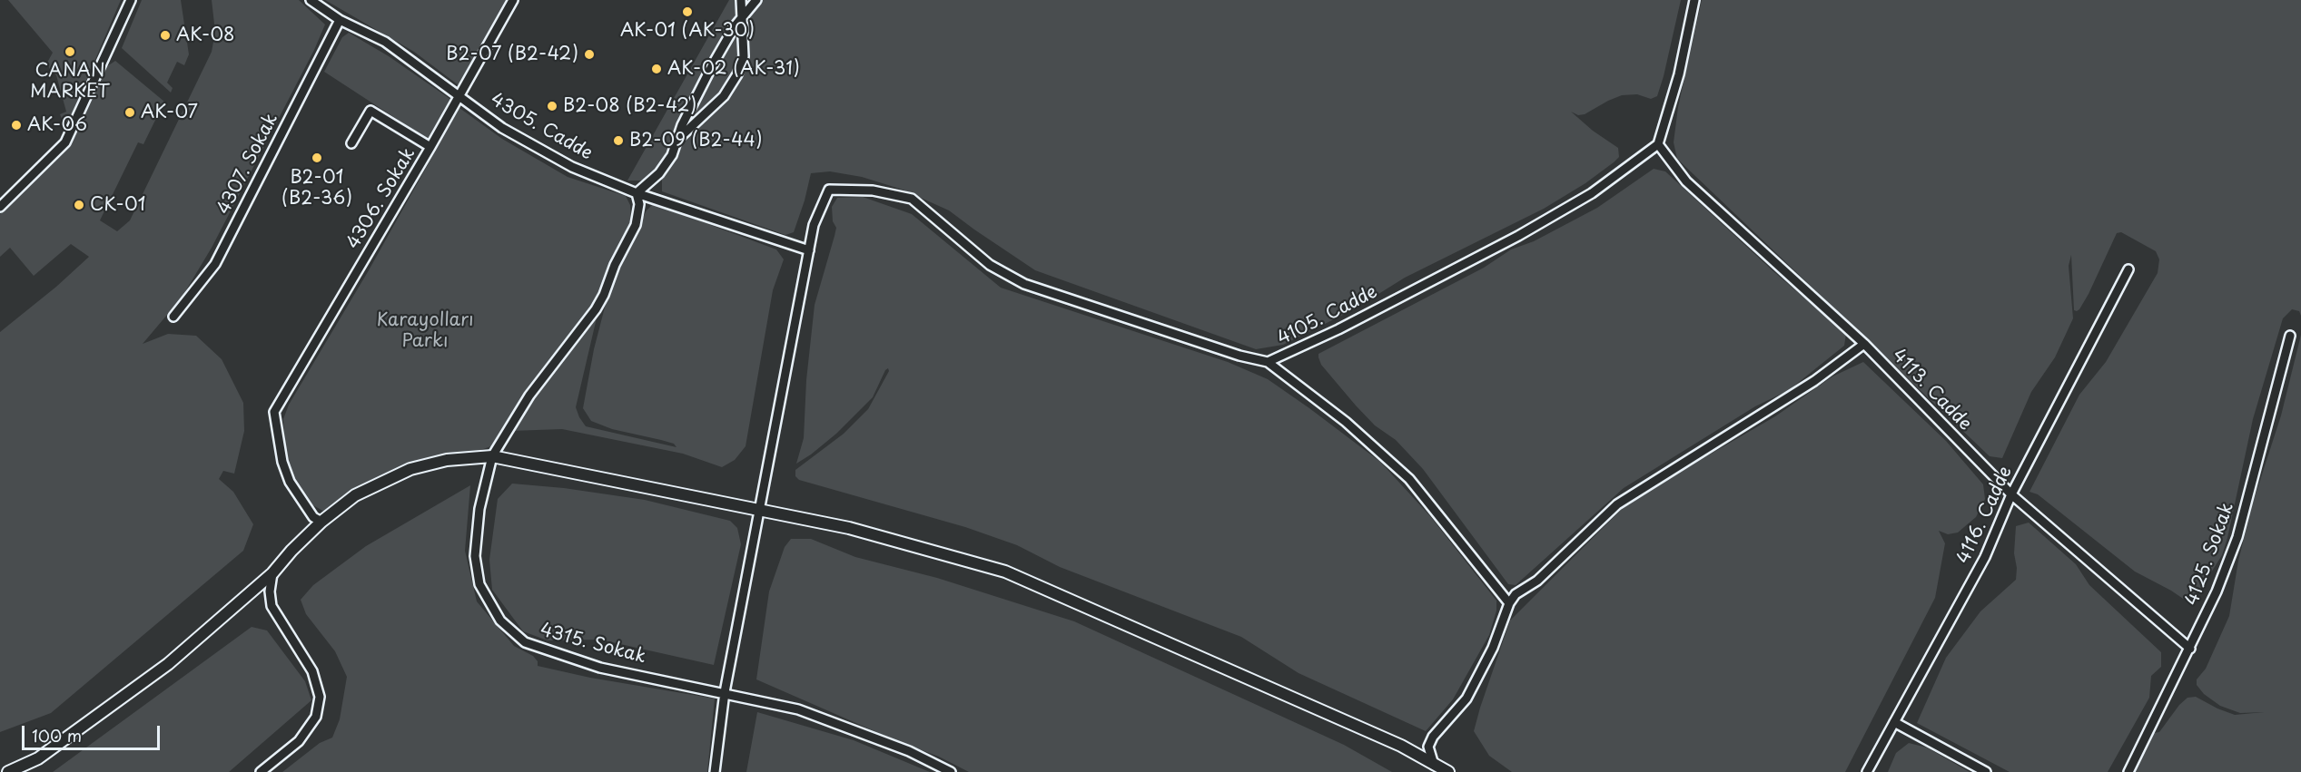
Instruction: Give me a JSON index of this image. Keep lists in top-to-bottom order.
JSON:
{
  "streets": {
    "street": [
      "4305. Cadde",
      "4307. Sokak",
      "4306. Sokak",
      "4105. Cadde",
      "4113. Cadde",
      "4116. Cadde",
      "4125. Sokak",
      "4315. Sokak"
    ]
  },
  "crossings": [
    ["4305. Cadde", "4307. Sokak"],
    ["4305. Cadde", "4306. Sokak"],
    ["4305. Cadde", "4105. Cadde"],
    ["4305. Cadde", "4315. Sokak"],
    ["4105. Cadde", "4113. Cadde"],
    ["4113. Cadde", "4116. Cadde"],
    ["4113. Cadde", "4125. Sokak"]
  ],
  "parks": ["Karayolları Parkı"],
  "places": [
    "AK-01 (AK-30)",
    "AK-08",
    "CANAN MARKET",
    "B2-07 (B2-42)",
    "AK-02 (AK-31)",
    "B2-08 (B2-42)",
    "AK-07",
    "AK-06",
    "B2-09 (B2-44)",
    "B2-01 (B2-36)",
    "CK-01"
  ],
  "scale_bar": "100 m"
}
